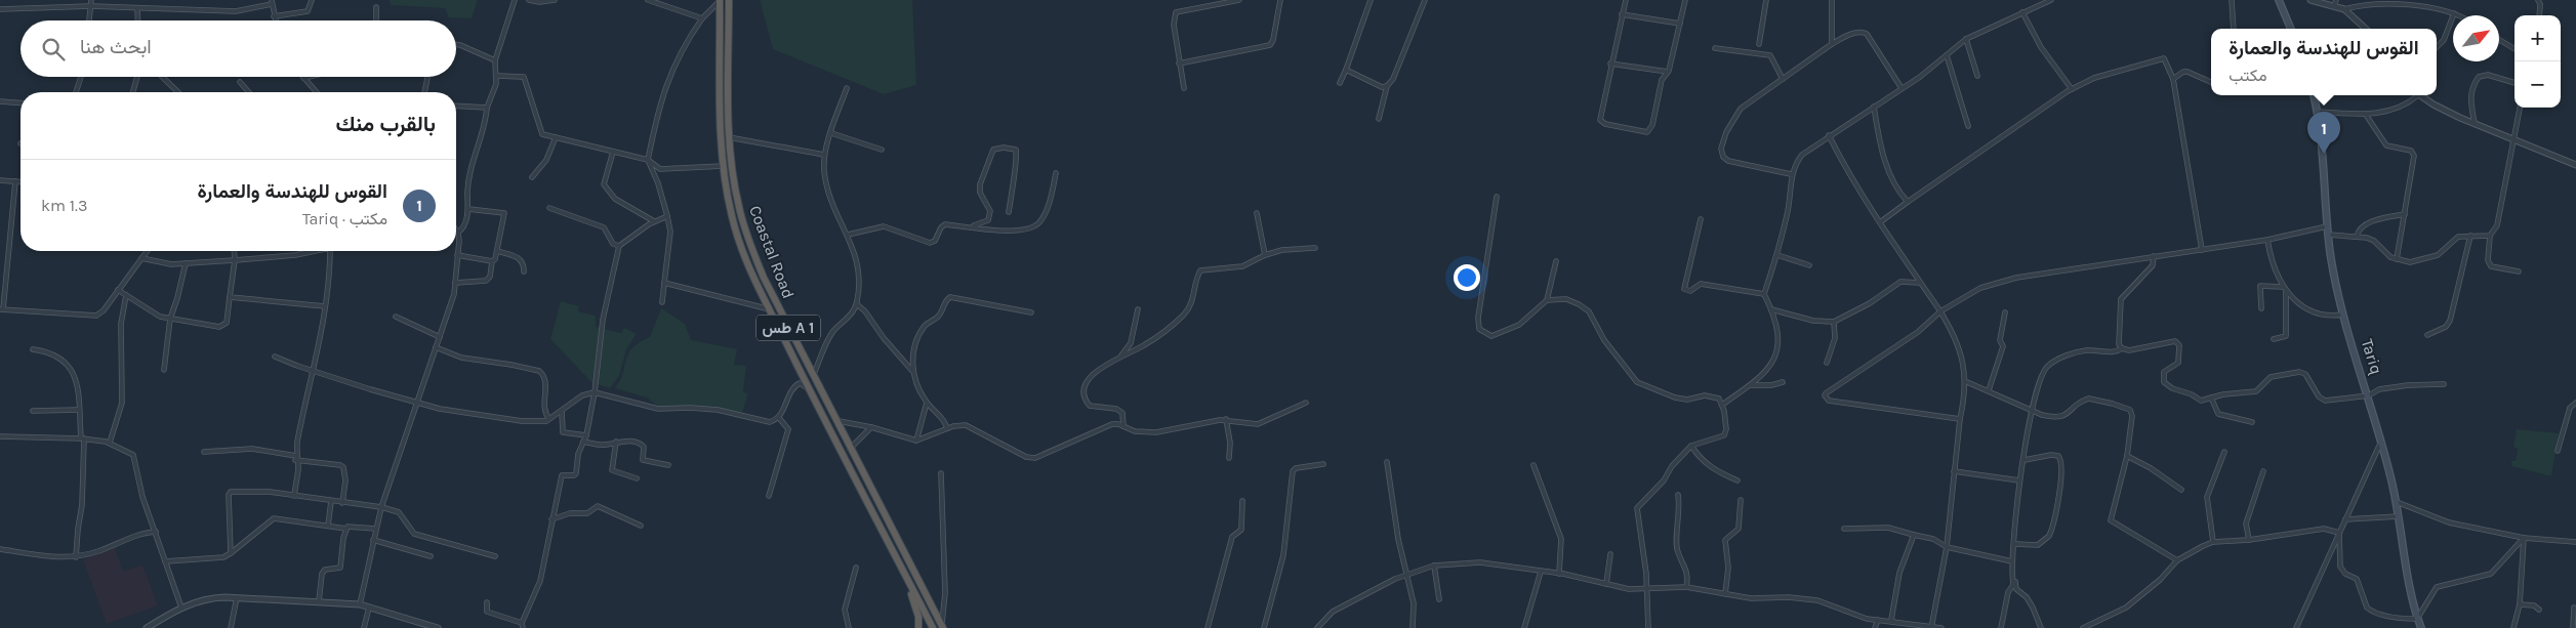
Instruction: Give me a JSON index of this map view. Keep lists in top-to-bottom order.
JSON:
{
  "streets": {
    "highway": ["Coastal Road", "طس A 1"],
    "main road": ["Tariq"]
  },
  "north": "top right",
  "page": {
    "map_buttons": ["+", "−"],
    "search": "ابحث هنا",
    "popup": ["القوس للهندسة والعمارة", "مكتب"],
    "heading": "بالقرب منك",
    "pins": "1",
    "list": [
      {
        "mark": "1",
        "name": "القوس للهندسة والعمارة",
        "note": "مكتب · Tariq",
        "value": "1.3 km"
      }
    ]
  }
}
